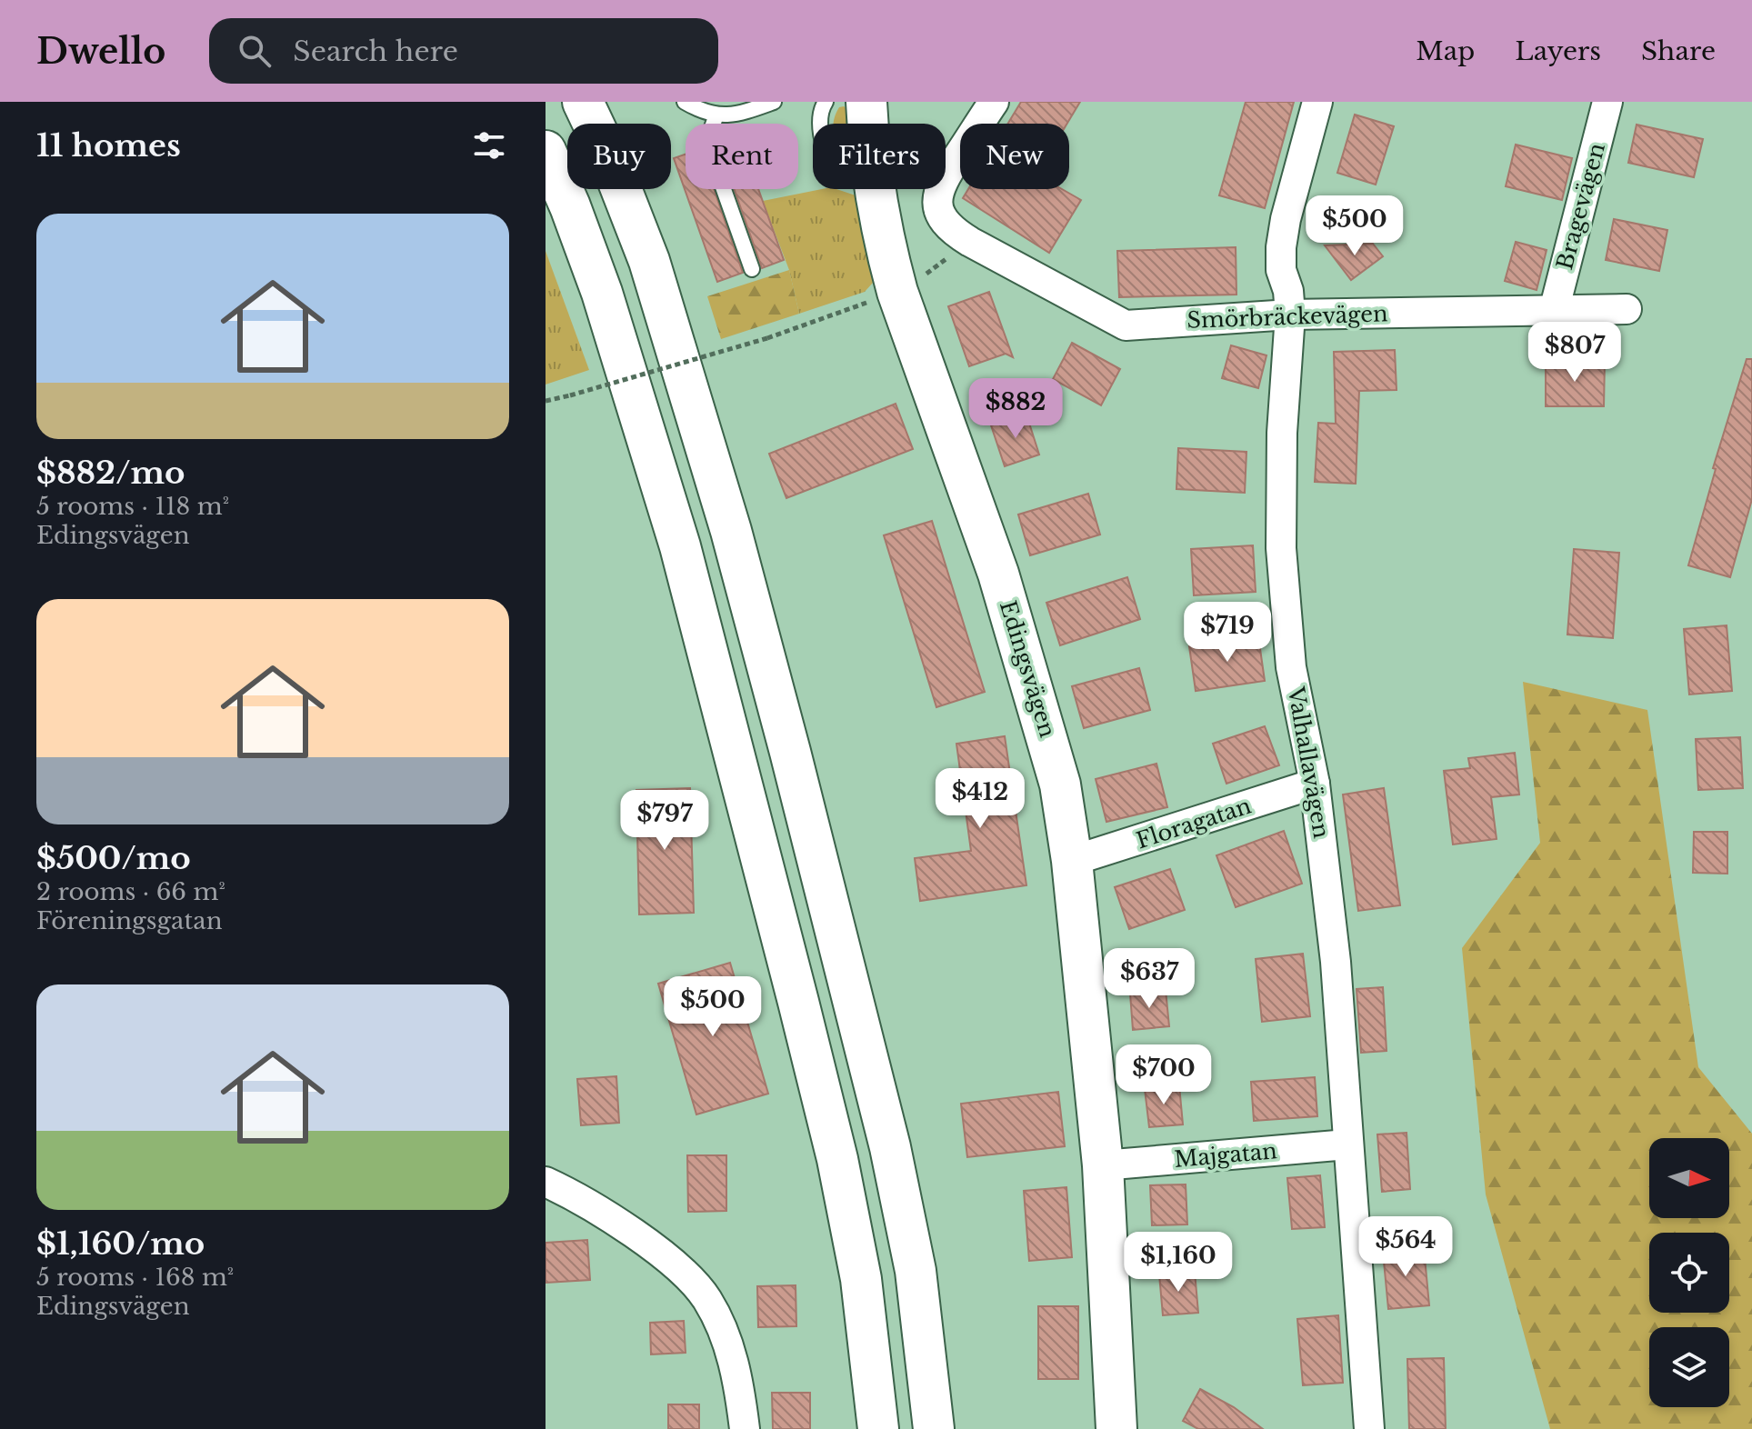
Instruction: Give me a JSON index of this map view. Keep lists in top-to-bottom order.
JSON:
{
  "streets": {
    "main road": ["Edingsvägen"],
    "street": [
      "Bragevägen",
      "Smörbräckevägen",
      "Valhallavägen",
      "Floragatan",
      "Majgatan"
    ]
  },
  "crossings": [
    ["Bragevägen", "Smörbräckevägen"],
    ["Smörbräckevägen", "Valhallavägen"],
    ["Edingsvägen", "Floragatan"],
    ["Edingsvägen", "Majgatan"],
    ["Valhallavägen", "Floragatan"],
    ["Valhallavägen", "Majgatan"]
  ],
  "north": "right",
  "page": {
    "header": "Dwello",
    "search": "Search here",
    "nav": ["Map", "Layers", "Share"],
    "heading": "11 homes",
    "chip": [
      "Buy",
      "Rent",
      "Filters",
      "New"
    ],
    "list": [
      {
        "name": "$882/mo",
        "note": "5 rooms · 118 m² · Edingsvägen"
      },
      {
        "name": "$500/mo",
        "note": "2 rooms · 66 m² · Föreningsgatan"
      },
      {
        "name": "$1,160/mo",
        "note": "5 rooms · 168 m² · Edingsvägen"
      }
    ],
    "price": [
      "$500",
      "$807",
      "$882",
      "$719",
      "$412",
      "$797",
      "$637",
      "$500",
      "$700",
      "$564",
      "$1,160"
    ]
  }
}
